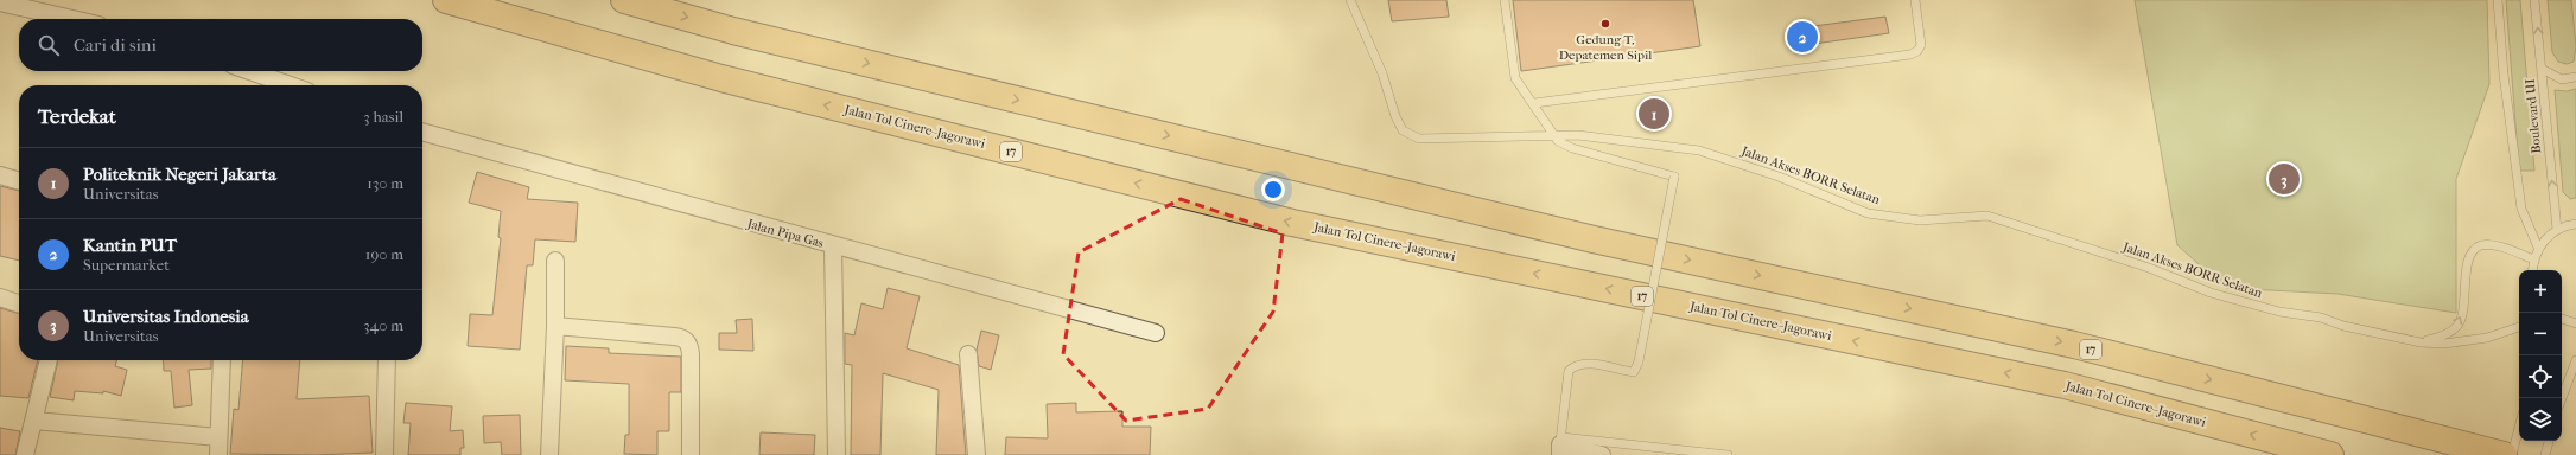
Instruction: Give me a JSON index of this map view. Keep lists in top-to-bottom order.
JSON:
{
  "streets": {
    "highway": ["Jalan Tol Cinere–Jagorawi", "17"],
    "street": ["Jalan Pipa Gas"],
    "lane": ["Boulevard UI", "Jalan Akses BORR Selatan"]
  },
  "places": ["Gedung T, Depatemen Sipil"],
  "page": {
    "pins": ["2", "1", "3"],
    "search": "Cari di sini",
    "heading": ["Terdekat", "3 hasil"],
    "list": [
      {
        "mark": "1",
        "name": "Politeknik Negeri Jakarta",
        "note": "Universitas",
        "value": "130 m"
      },
      {
        "mark": "2",
        "name": "Kantin PUT",
        "note": "Supermarket",
        "value": "190 m"
      },
      {
        "mark": "3",
        "name": "Universitas Indonesia",
        "note": "Universitas",
        "value": "340 m"
      }
    ],
    "map_buttons": ["+", "−"]
  }
}
